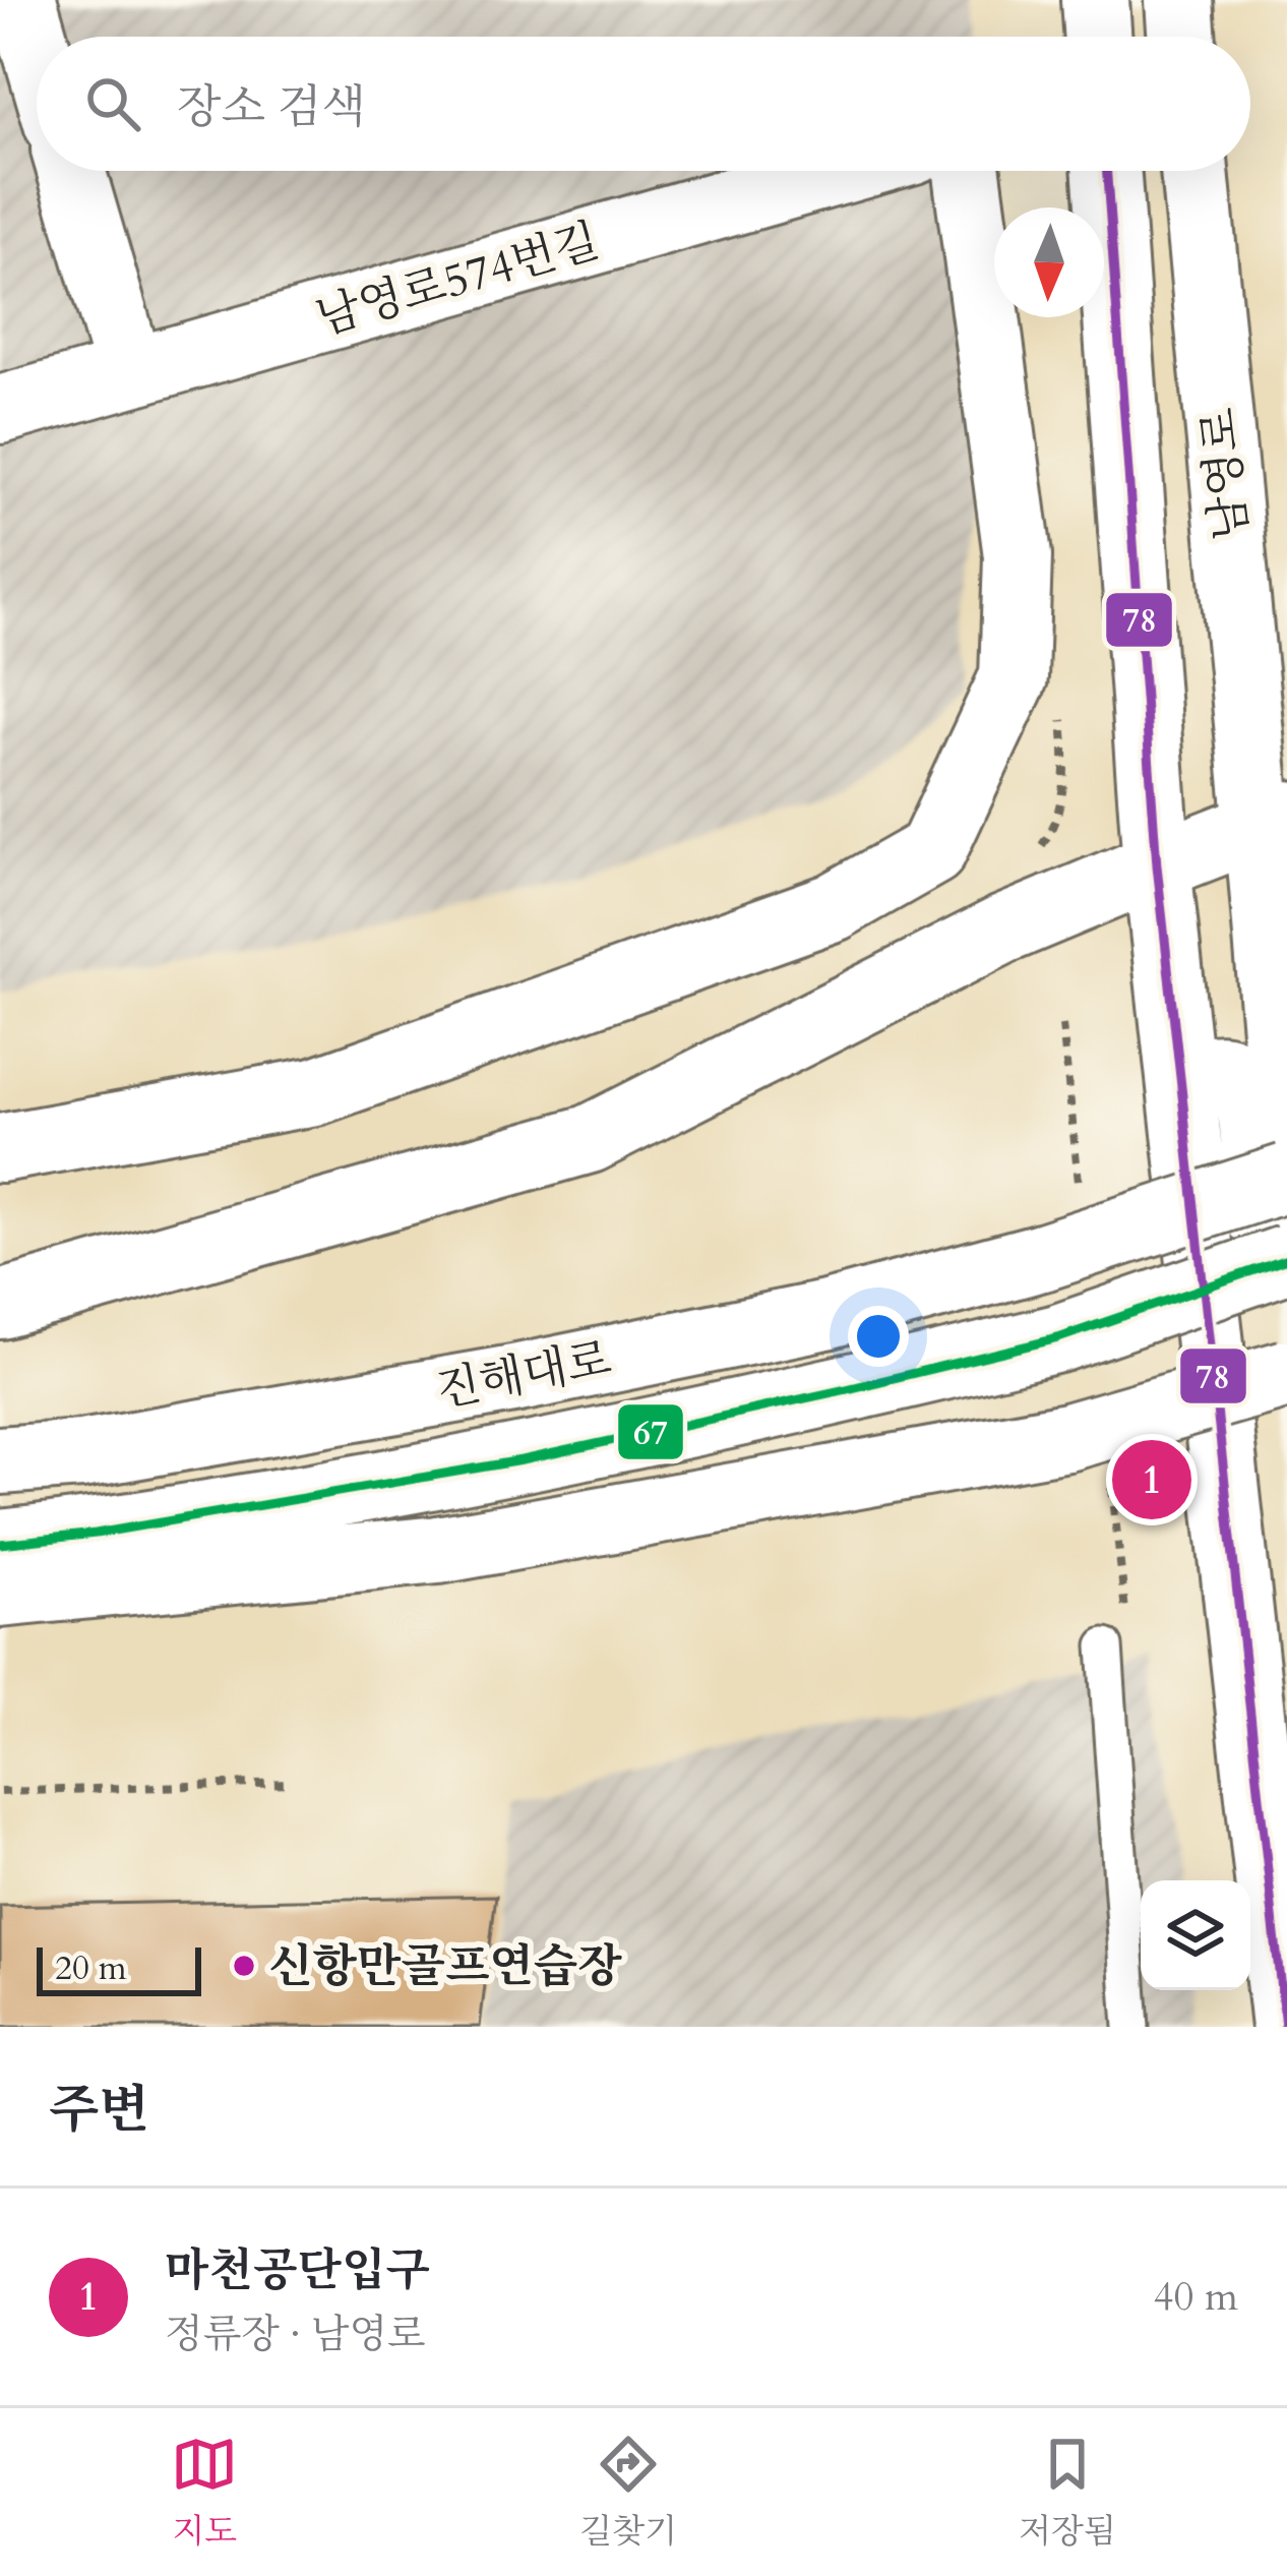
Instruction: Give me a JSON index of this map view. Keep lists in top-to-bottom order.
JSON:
{
  "streets": {
    "main road": ["남영로574번길", "남영로", "진해대로"]
  },
  "places": ["신항만골프연습장"],
  "lines": ["transit line 78", "transit line 67"],
  "scale_bar": "20 m",
  "north": "bottom",
  "page": {
    "search": "장소 검색",
    "pins": "1",
    "scale": "20 m",
    "heading": "주변",
    "list": [
      {
        "mark": "1",
        "name": "마천공단입구",
        "note": "정류장 · 남영로",
        "value": "40 m"
      }
    ],
    "nav": ["지도", "길찾기", "저장됨"]
  }
}
